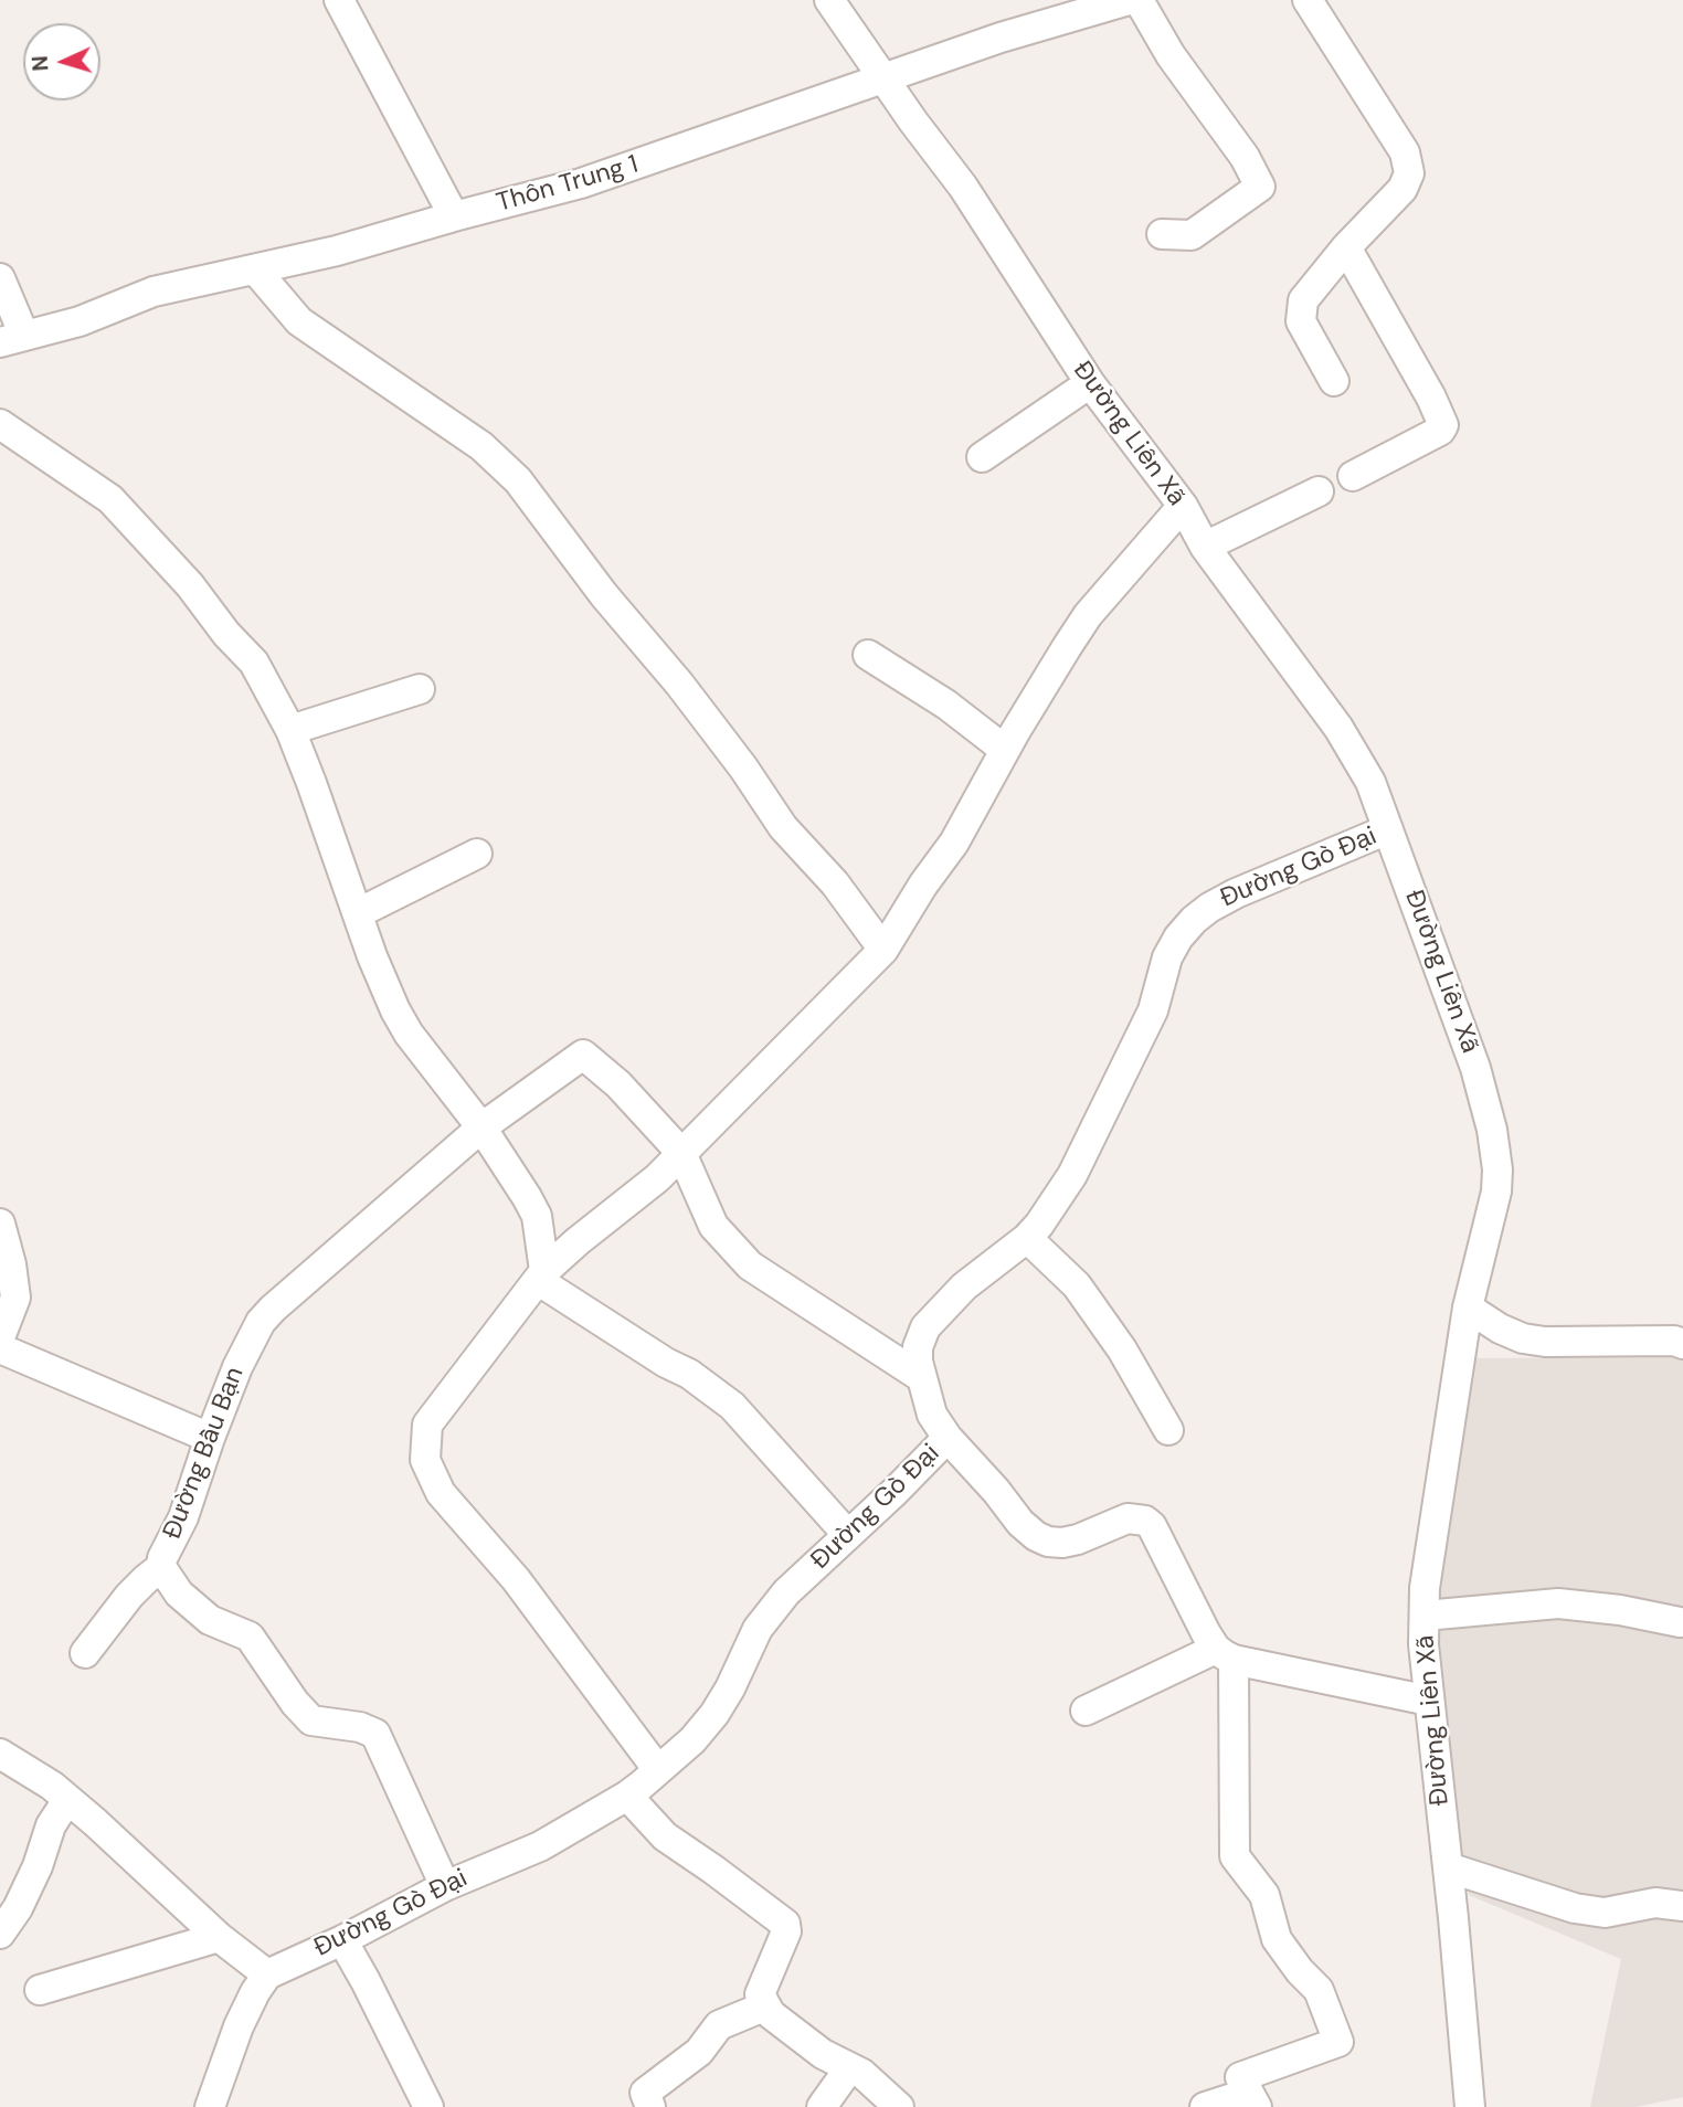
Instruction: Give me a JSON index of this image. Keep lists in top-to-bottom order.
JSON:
{
  "streets": {
    "street": [
      "Thôn Trung 1",
      "Đường Liên Xã",
      "Đường Gò Đại",
      "Đường Bầu Bạn"
    ]
  },
  "crossings": [
    ["Thôn Trung 1", "Đường Liên Xã"],
    ["Đường Liên Xã", "Đường Gò Đại"],
    ["Đường Gò Đại", "Đường Bầu Bạn"]
  ],
  "north": "left"
}
